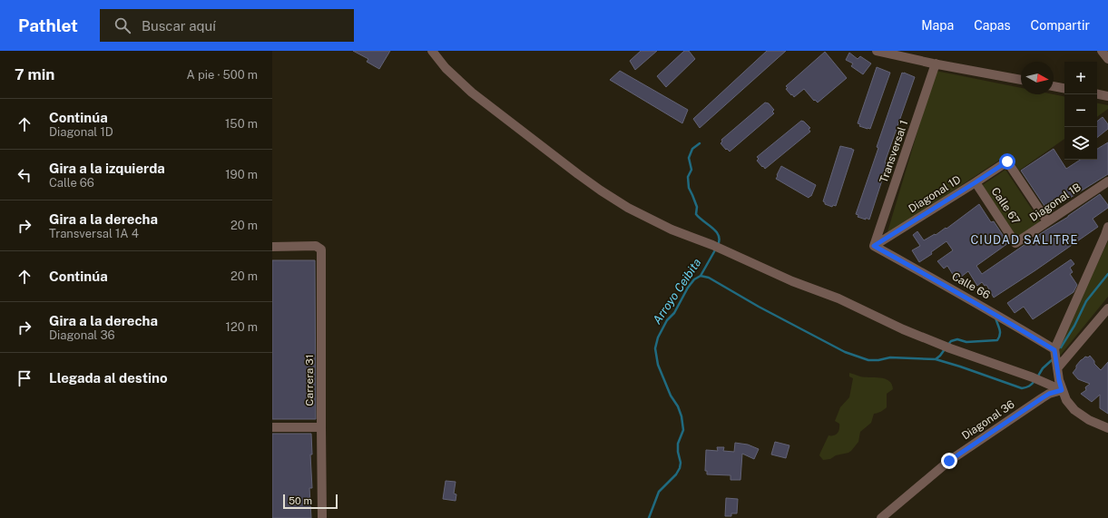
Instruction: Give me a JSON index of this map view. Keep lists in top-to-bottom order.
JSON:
{
  "streets": {
    "street": [
      "Transversal 1",
      "Diagonal 1D",
      "Diagonal 1B",
      "Calle 67",
      "Calle 66",
      "Carrera 31",
      "Diagonal 36"
    ]
  },
  "crossings": [
    ["Transversal 1", "Diagonal 1D"],
    ["Transversal 1", "Calle 66"],
    ["Diagonal 1D", "Diagonal 1B"],
    ["Diagonal 1D", "Calle 67"],
    ["Diagonal 1D", "Calle 66"],
    ["Diagonal 1B", "Calle 67"]
  ],
  "districts": ["CIUDAD SALITRE"],
  "water": ["Arroyo Ceibita"],
  "scale_bar": "50 m",
  "north": "right",
  "page": {
    "header": "Pathlet",
    "search": "Buscar aquí",
    "nav": ["Mapa", "Capas", "Compartir"],
    "heading": ["7 min", "A pie · 500 m"],
    "map_buttons": ["+", "−"],
    "list": [
      ["Continúa", "Diagonal 1D", "150 m"],
      ["Gira a la izquierda", "Calle 66", "190 m"],
      ["Gira a la derecha", "Transversal 1A 4", "20 m"],
      ["Continúa", "20 m"],
      ["Gira a la derecha", "Diagonal 36", "120 m"],
      "Llegada al destino"
    ],
    "scale": "50 m"
  }
}
